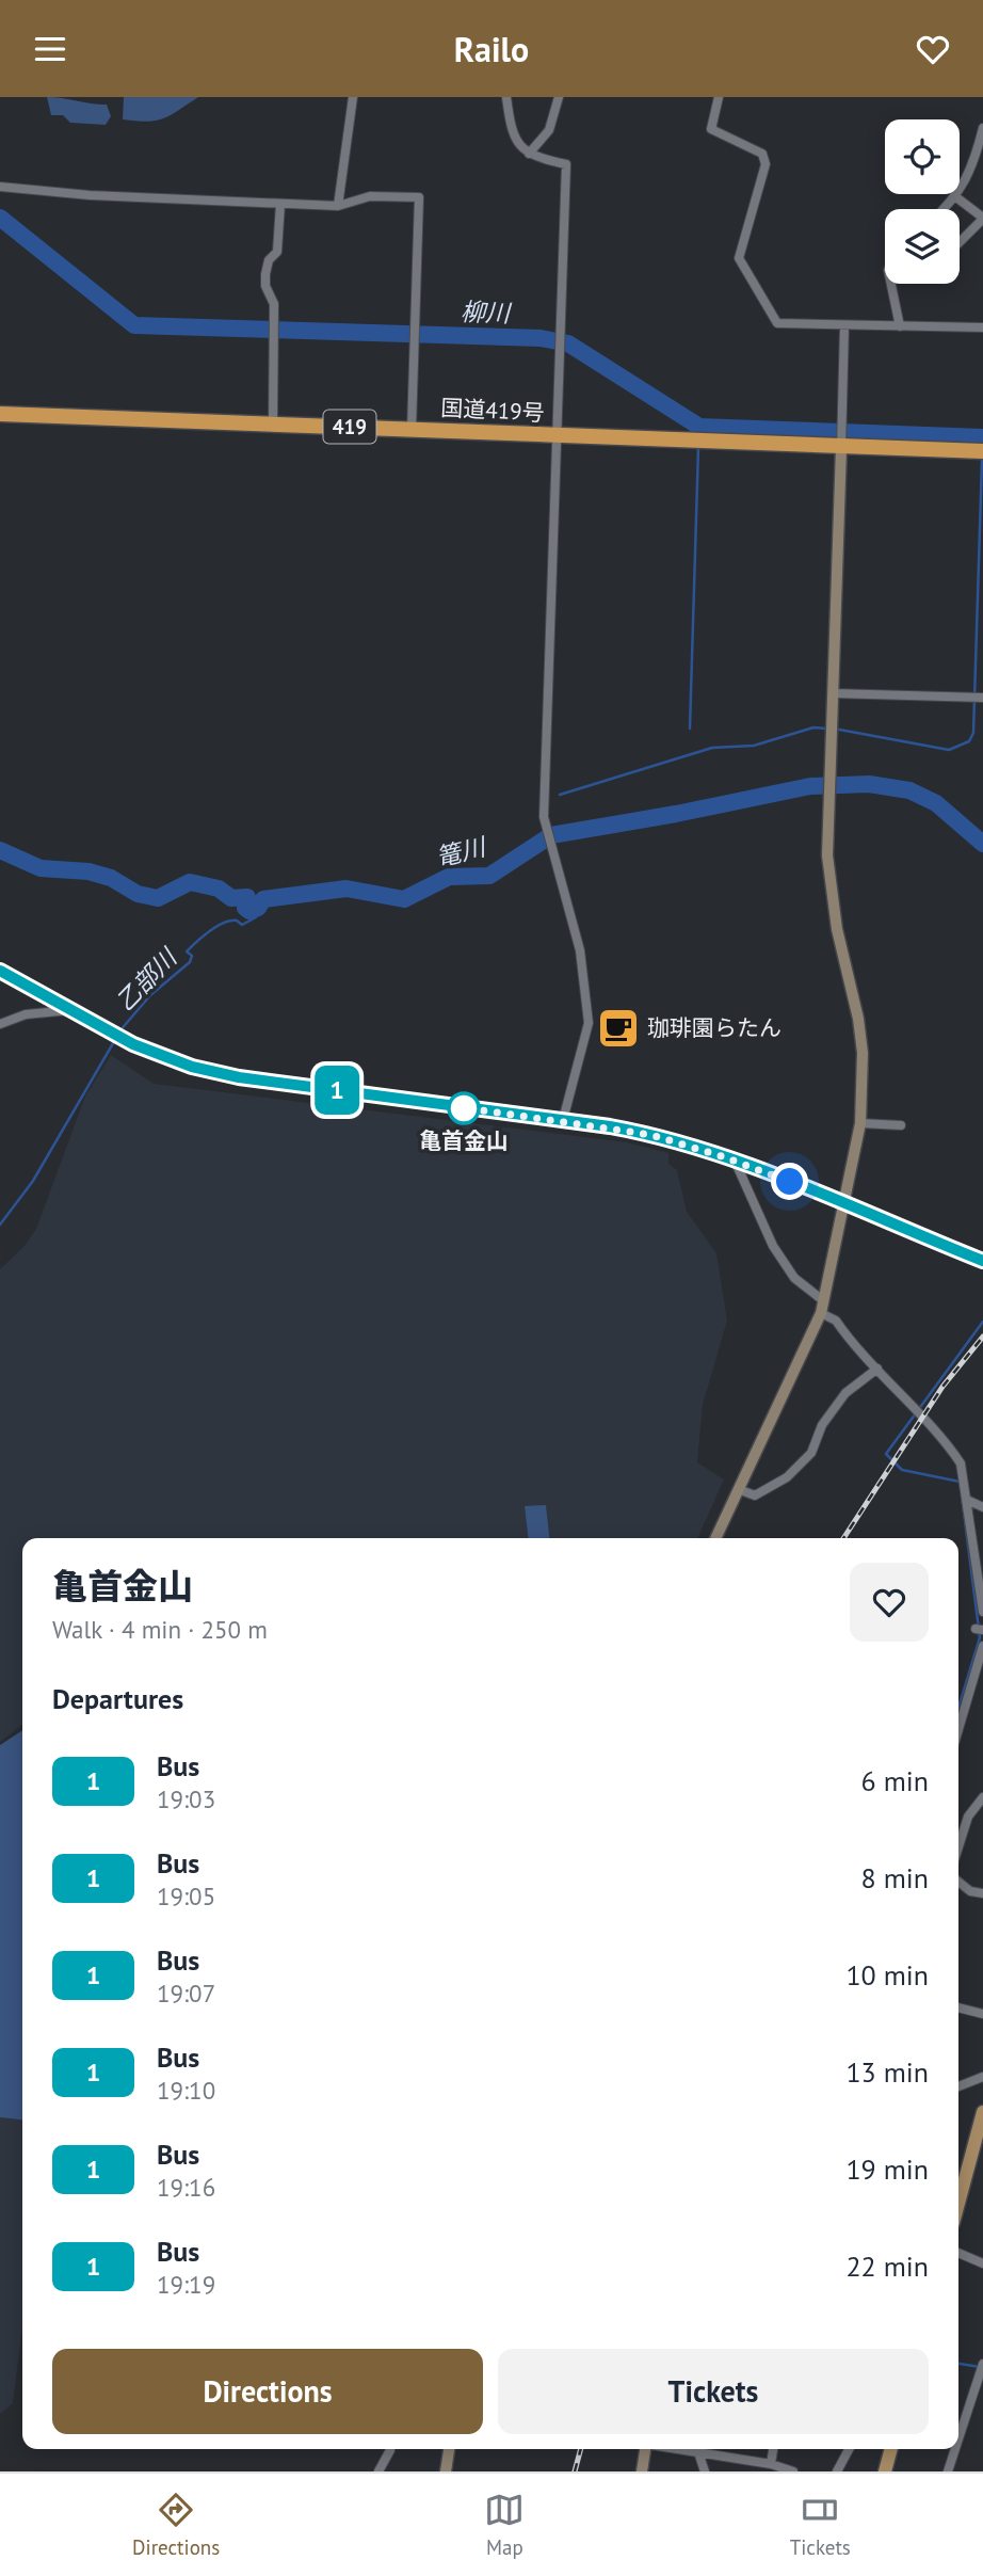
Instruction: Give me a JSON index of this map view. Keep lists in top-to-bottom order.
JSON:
{
  "streets": {
    "highway": ["国道419号", "419"]
  },
  "water": ["柳川", "篭川", "乙部川"],
  "places": {
    "cafe": ["珈琲園らたん"],
    "other": ["亀首金山"]
  },
  "lines": ["bus line 1"],
  "page": {
    "header": "Railo",
    "on_map": "1",
    "heading": [
      ["亀首金山", "Walk · 4 min · 250 m"],
      "Departures"
    ],
    "list": [
      {
        "mark": "1",
        "name": "Bus",
        "note": "19:03",
        "value": "6 min"
      },
      {
        "mark": "1",
        "name": "Bus",
        "note": "19:05",
        "value": "8 min"
      },
      {
        "mark": "1",
        "name": "Bus",
        "note": "19:07",
        "value": "10 min"
      },
      {
        "mark": "1",
        "name": "Bus",
        "note": "19:10",
        "value": "13 min"
      },
      {
        "mark": "1",
        "name": "Bus",
        "note": "19:16",
        "value": "19 min"
      },
      {
        "mark": "1",
        "name": "Bus",
        "note": "19:19",
        "value": "22 min"
      }
    ],
    "buttons": ["Directions", "Tickets"],
    "tabs": ["Directions", "Map", "Tickets"]
  }
}
